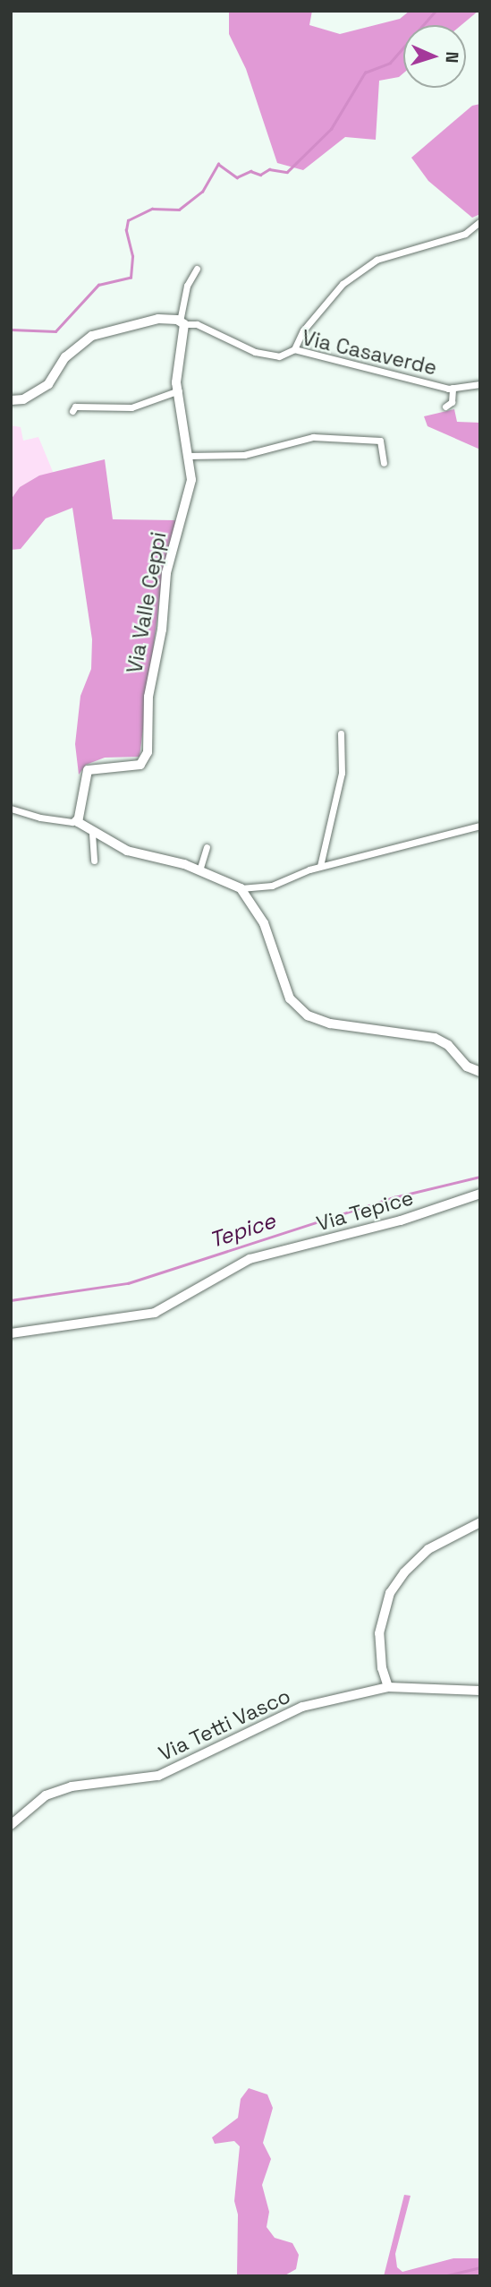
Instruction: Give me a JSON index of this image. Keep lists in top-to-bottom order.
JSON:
{
  "streets": {
    "street": [
      "Via Casaverde",
      "Via Valle Ceppi",
      "Via Tepice",
      "Via Tetti Vasco"
    ]
  },
  "crossings": [
    ["Via Casaverde", "Via Valle Ceppi"]
  ],
  "water": ["Tepice"],
  "north": "right"
}
